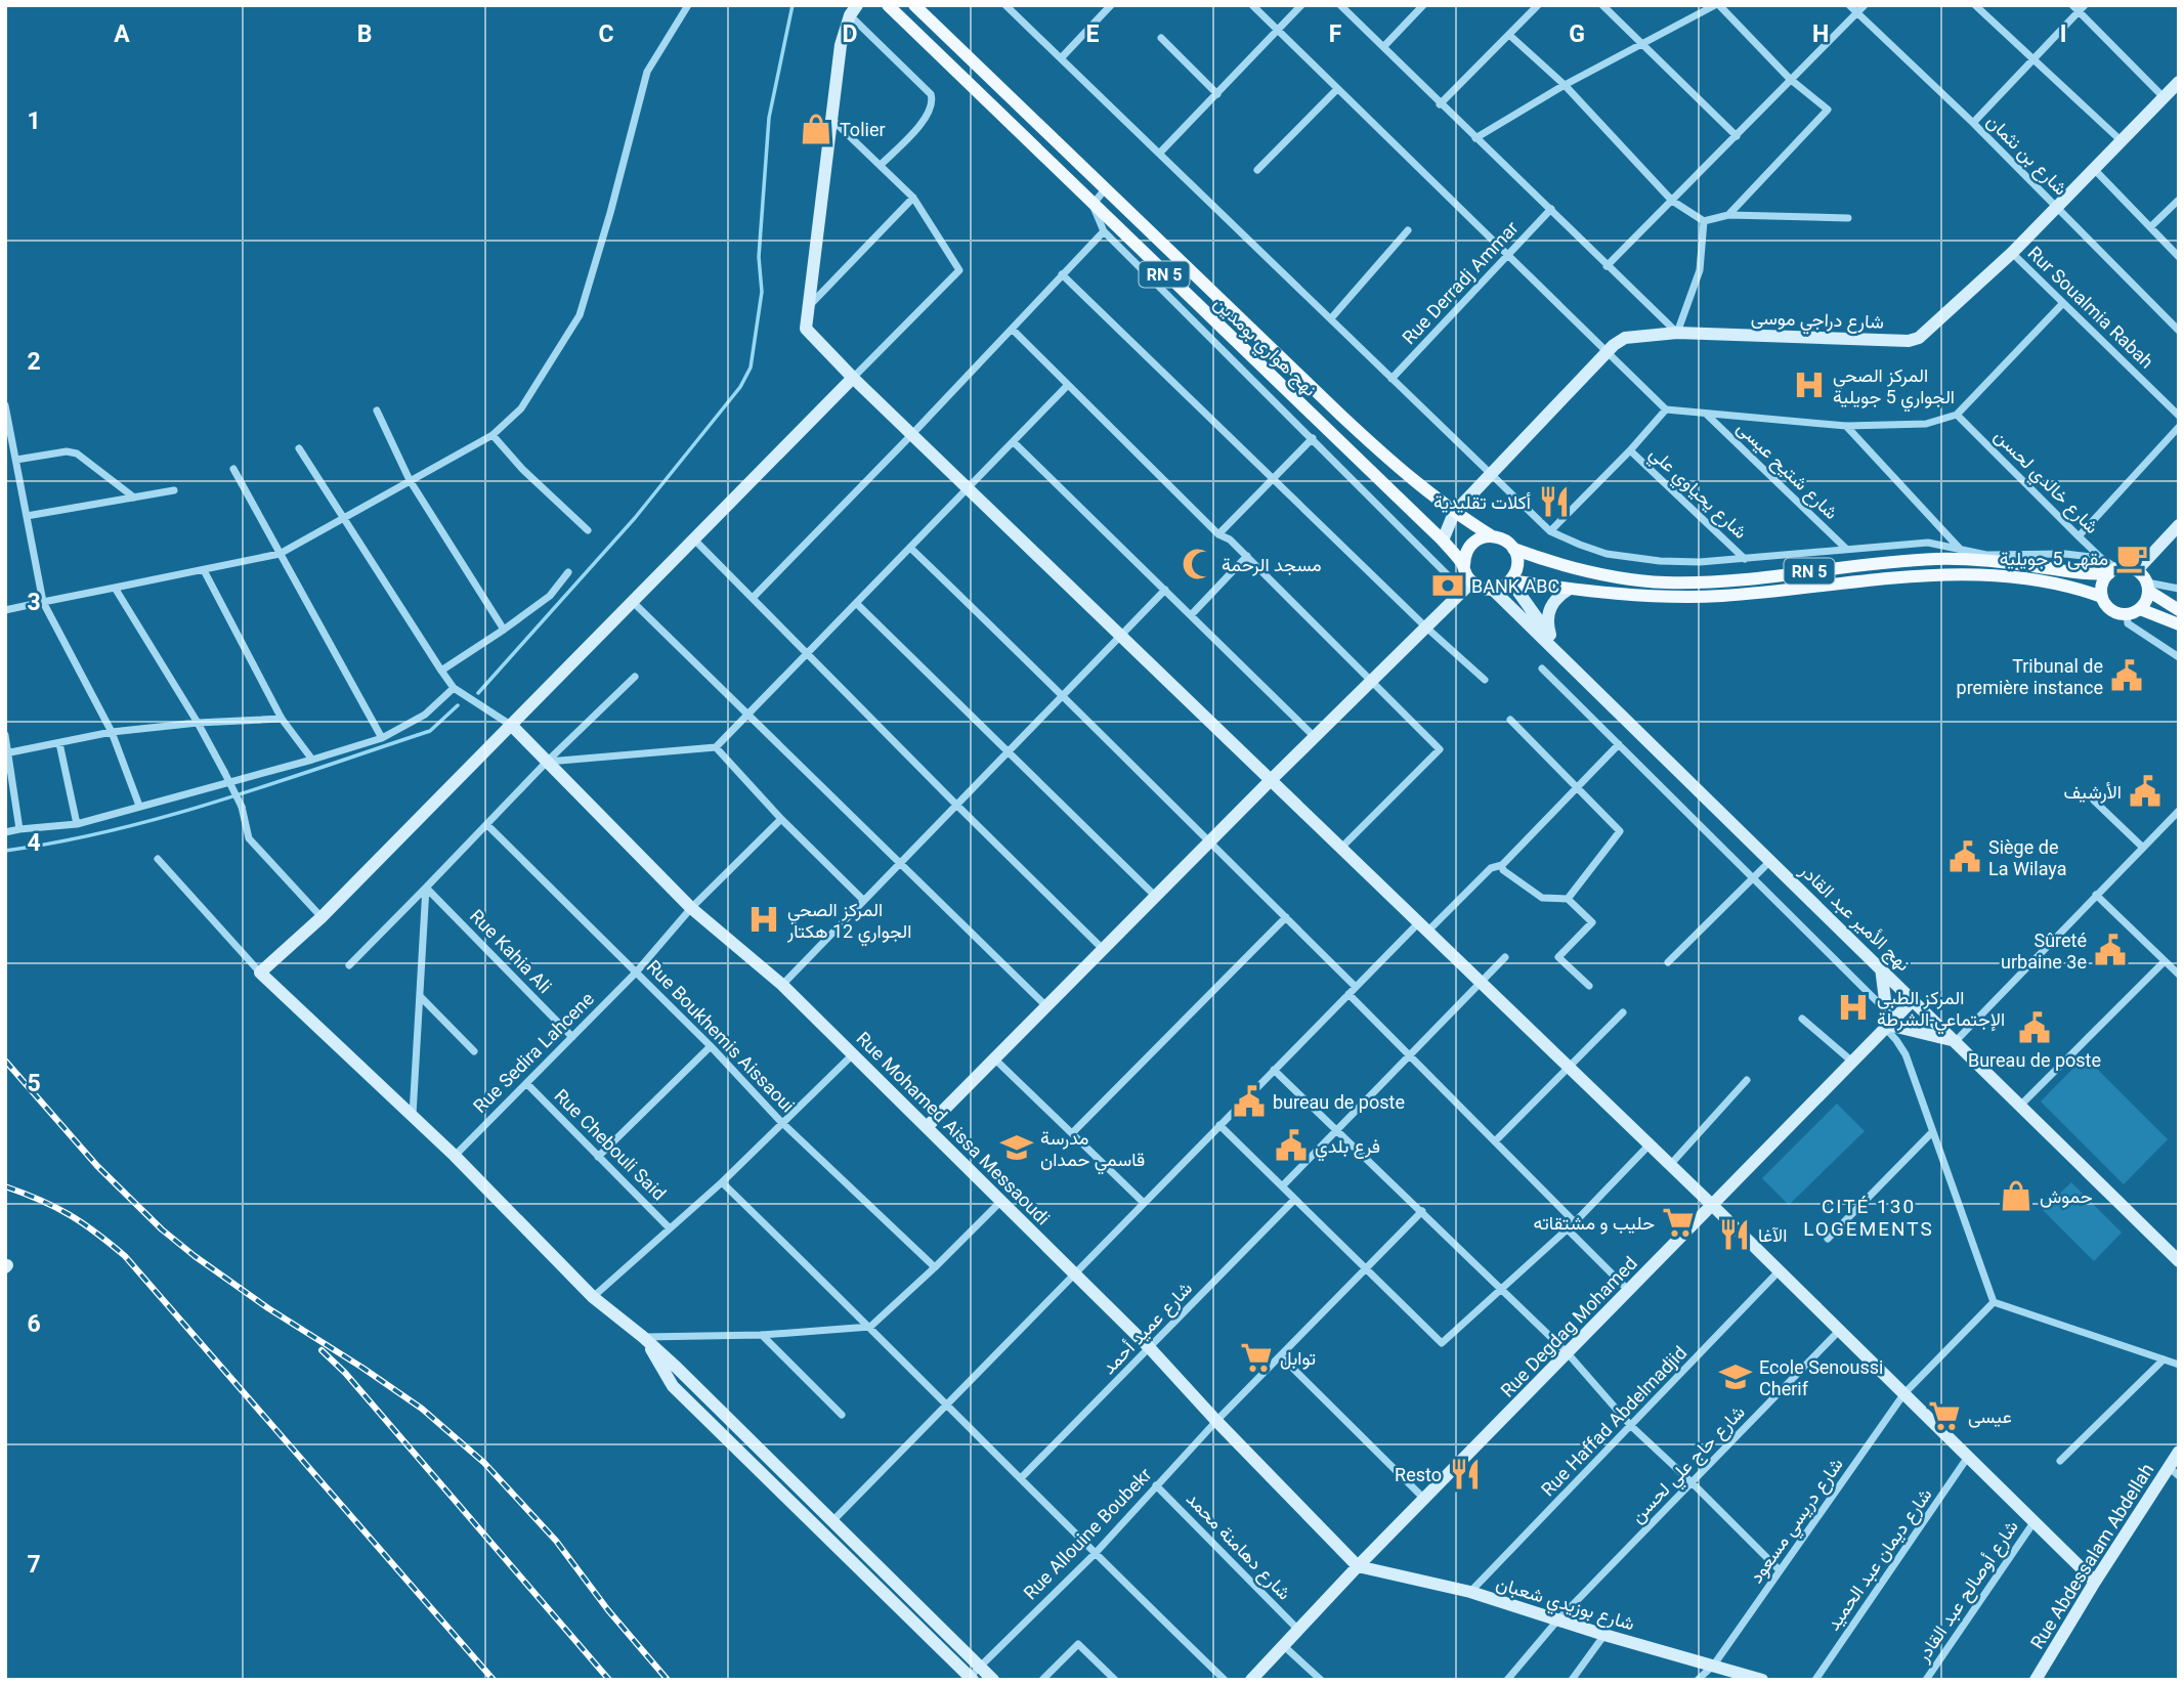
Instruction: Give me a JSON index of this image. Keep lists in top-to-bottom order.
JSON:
{
  "streets": {
    "main road": ["RN 5", "نهج هواري بومدين"],
    "street": [
      "شارع بن نثمان",
      "Rue Derradj Ammar",
      "Rur Soualmia Rabah",
      "شارع دراجي موسى",
      "شارع شتيح عيسى",
      "شارع خالدي لحسن",
      "شارع يحياوي علي",
      "نهج الأمير عبد القادر",
      "Rue Kahia Ali",
      "Rue Boukhemis Aissaoui",
      "Rue Sedira Lahcene",
      "Rue Mohamed Aissa Messaoudi",
      "Rue Chebouli Said",
      "Rue Degdag Mohamed",
      "شارع عميد أحمد",
      "Rue Haffad Abdelmadjid",
      "شارع حاج علي لحسن",
      "شارع دريسي مسعود",
      "Rue Allouine Boubekr",
      "شارع دهامنة محمد",
      "Rue Abdessalam Abdellah",
      "شارع ديمان عبد الحميد",
      "شارع أوصالح عبد القادر",
      "شارع بوزيدي شعبان"
    ]
  },
  "crossings": [
    ["شارع بن نثمان", "شارع دراجي موسى"],
    ["RN 5", "نهج هواري بومدين"],
    ["RN 5", "شارع خالدي لحسن"],
    ["RN 5", "نهج الأمير عبد القادر"],
    ["Rur Soualmia Rabah", "شارع دراجي موسى"],
    ["شارع دراجي موسى", "نهج هواري بومدين"],
    ["نهج هواري بومدين", "نهج الأمير عبد القادر"],
    ["نهج الأمير عبد القادر", "Rue Degdag Mohamed"],
    ["Rue Kahia Ali", "Rue Sedira Lahcene"],
    ["Rue Boukhemis Aissaoui", "Rue Sedira Lahcene"],
    ["Rue Sedira Lahcene", "Rue Mohamed Aissa Messaoudi"],
    ["Rue Sedira Lahcene", "Rue Chebouli Said"],
    ["Rue Mohamed Aissa Messaoudi", "Rue Degdag Mohamed"],
    ["Rue Mohamed Aissa Messaoudi", "شارع عميد أحمد"],
    ["Rue Mohamed Aissa Messaoudi", "Rue Allouine Boubekr"],
    ["Rue Mohamed Aissa Messaoudi", "شارع بوزيدي شعبان"],
    ["Rue Degdag Mohamed", "شارع دهامنة محمد"],
    ["Rue Degdag Mohamed", "شارع بوزيدي شعبان"],
    ["Rue Haffad Abdelmadjid", "شارع بوزيدي شعبان"],
    ["شارع حاج علي لحسن", "شارع بوزيدي شعبان"],
    ["شارع دريسي مسعود", "شارع بوزيدي شعبان"],
    ["Rue Allouine Boubekr", "شارع دهامنة محمد"]
  ],
  "districts": ["CITÉ 130 LOGEMENTS"],
  "places": {
    "shop": ["Tolier", "حموش"],
    "hospital": ["المركز الصحي الجواري 5 جويلية", "المركز الصحي الجواري 12 هكتار", "المركز الطبي الإجتماعي-الشرطة"],
    "restaurant": ["أكلات تقليدية", "الآغا", "Resto"],
    "cafe": ["مقهى 5 جويلية"],
    "mosque": ["مسجد الرحمة"],
    "bank": ["BANK ABC"],
    "public building": [
      "Tribunal de première instance",
      "الأرشيف",
      "Siège de La Wilaya",
      "Sûreté urbaine 3e",
      "Bureau de poste",
      "bureau de poste",
      "فرع بلدي"
    ],
    "school or university": ["مدرسة قاسمي حمدان", "Ecole Senoussi Cherif"],
    "supermarket": ["حليب و مشتقاته", "توابل", "عيسى"]
  },
  "grid": {
    "columns": [
      "A",
      "B",
      "C",
      "D",
      "E",
      "F",
      "G",
      "H",
      "I"
    ],
    "rows": [
      "1",
      "2",
      "3",
      "4",
      "5",
      "6",
      "7"
    ]
  }
}
